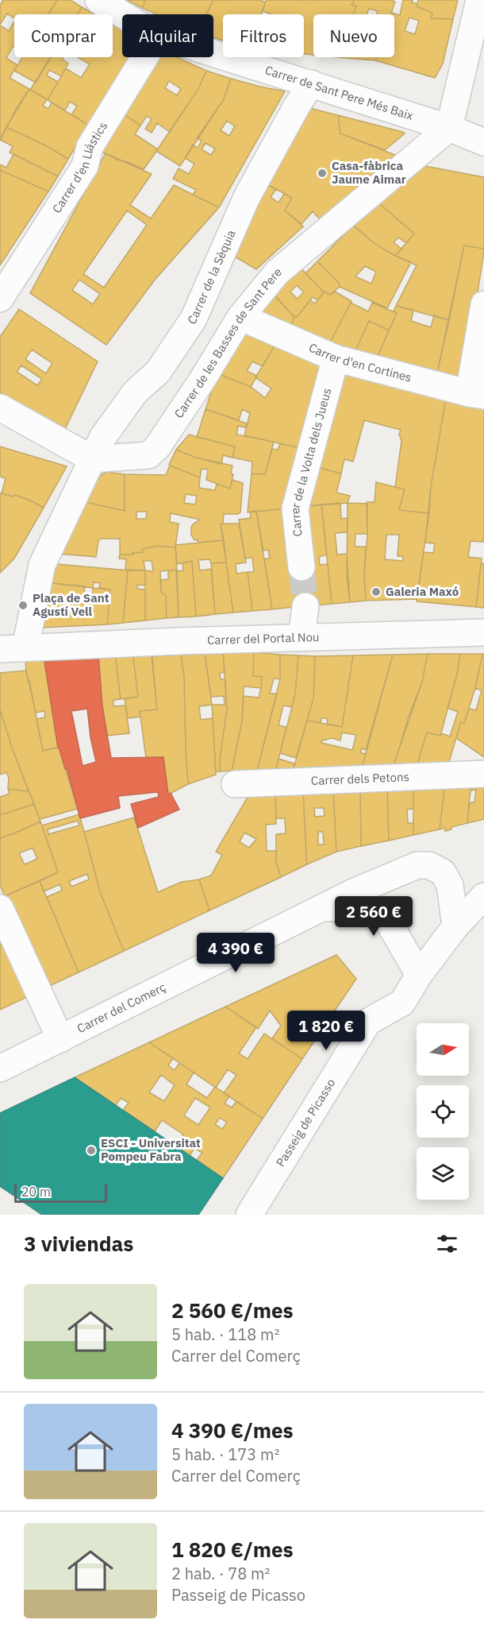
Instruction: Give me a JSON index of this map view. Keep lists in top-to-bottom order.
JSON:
{
  "streets": {
    "street": [
      "Carrer de Sant Pere Més Baix",
      "Carrer d'en Llàstics",
      "Carrer de la Sèquia",
      "Carrer de les Basses de Sant Pere",
      "Carrer d'en Cortines",
      "Carrer de la Volta dels Jueus",
      "Carrer del Portal Nou",
      "Carrer dels Petons",
      "Carrer del Comerç",
      "Passeig de Picasso"
    ]
  },
  "crossings": [
    ["Carrer de Sant Pere Més Baix", "Carrer de la Sèquia"],
    ["Carrer de Sant Pere Més Baix", "Carrer de les Basses de Sant Pere"],
    ["Carrer de la Sèquia", "Carrer de les Basses de Sant Pere"],
    ["Carrer de les Basses de Sant Pere", "Carrer d'en Cortines"],
    ["Carrer d'en Cortines", "Carrer de la Volta dels Jueus"],
    ["Carrer del Comerç", "Passeig de Picasso"]
  ],
  "places": [
    "Casa-fàbrica Jaume Aimar",
    "Galeria Maxó",
    "Plaça de Sant Agustí Vell",
    "ESCI - Universitat Pompeu Fabra"
  ],
  "scale_bar": "20 m",
  "north": "right",
  "page": {
    "chip": [
      "Comprar",
      "Alquilar",
      "Filtros",
      "Nuevo"
    ],
    "price": ["2 560 €", "4 390 €", "1 820 €"],
    "scale": "20 m",
    "heading": "3 viviendas",
    "list": [
      {
        "name": "2 560 €/mes",
        "note": "5 hab. · 118 m² · Carrer del Comerç"
      },
      {
        "name": "4 390 €/mes",
        "note": "5 hab. · 173 m² · Carrer del Comerç"
      },
      {
        "name": "1 820 €/mes",
        "note": "2 hab. · 78 m² · Passeig de Picasso"
      }
    ]
  }
}
